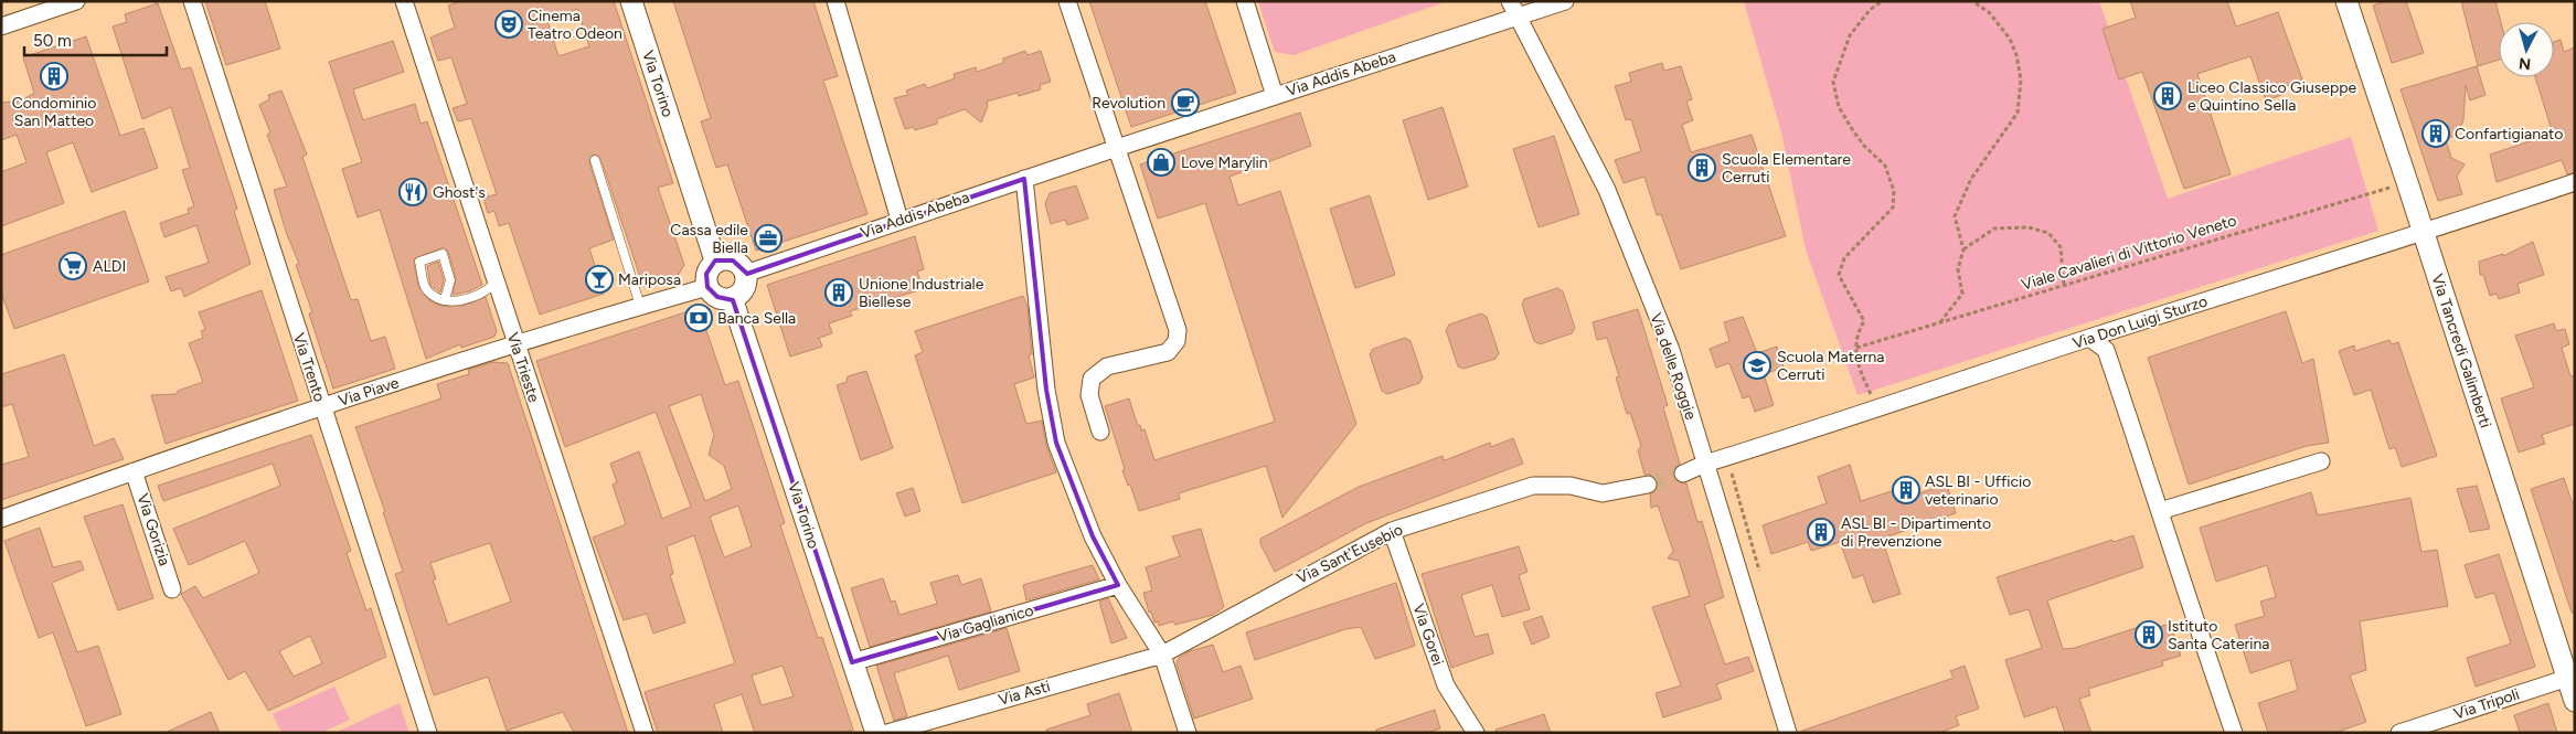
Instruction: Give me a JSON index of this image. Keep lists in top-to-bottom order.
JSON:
{
  "streets": {
    "street": [
      "Via Addis Abeba",
      "Via Torino",
      "Via Don Luigi Sturzo",
      "Via Tancredi Galimberti",
      "Via delle Roggie",
      "Via Trento",
      "Via Trieste",
      "Via Piave",
      "Via Gorizia",
      "Via Sant'Eusebio",
      "Via Gaglianico",
      "Via Gorei",
      "Via Asti",
      "Via Tripoli"
    ],
    "path": ["Viale Cavalieri di Vittorio Veneto"]
  },
  "crossings": [
    ["Via Addis Abeba", "Via Torino"],
    ["Via Addis Abeba", "Via delle Roggie"],
    ["Via Addis Abeba", "Via Piave"],
    ["Via Torino", "Via Piave"],
    ["Via Torino", "Via Gaglianico"],
    ["Viale Cavalieri di Vittorio Veneto", "Via Tancredi Galimberti"],
    ["Via Don Luigi Sturzo", "Via Tancredi Galimberti"],
    ["Via Don Luigi Sturzo", "Via delle Roggie"],
    ["Via Tancredi Galimberti", "Via Tripoli"],
    ["Via Trento", "Via Piave"],
    ["Via Trieste", "Via Piave"],
    ["Via Piave", "Via Gorizia"],
    ["Via Sant'Eusebio", "Via Gorei"],
    ["Via Sant'Eusebio", "Via Asti"]
  ],
  "places": {
    "theatre": ["Cinema Teatro Odeon"],
    "building": [
      "Condominio San Matteo",
      "Liceo Classico Giuseppe e Quintino Sella",
      "Confartigianato",
      "Scuola Elementare Cerruti",
      "Unione Industriale Biellese",
      "ASL BI - Ufficio veterinario",
      "ASL BI - Dipartimento di Prevenzione",
      "Istituto Santa Caterina"
    ],
    "cafe": ["Revolution"],
    "shop": ["Love Marylin"],
    "restaurant": ["Ghost's"],
    "office": ["Cassa edile Biella"],
    "supermarket": ["ALDI"],
    "bar": ["Mariposa"],
    "bank": ["Banca Sella"],
    "school or university": ["Scuola Materna Cerruti"]
  },
  "scale_bar": "50 m",
  "north": "bottom"
}
